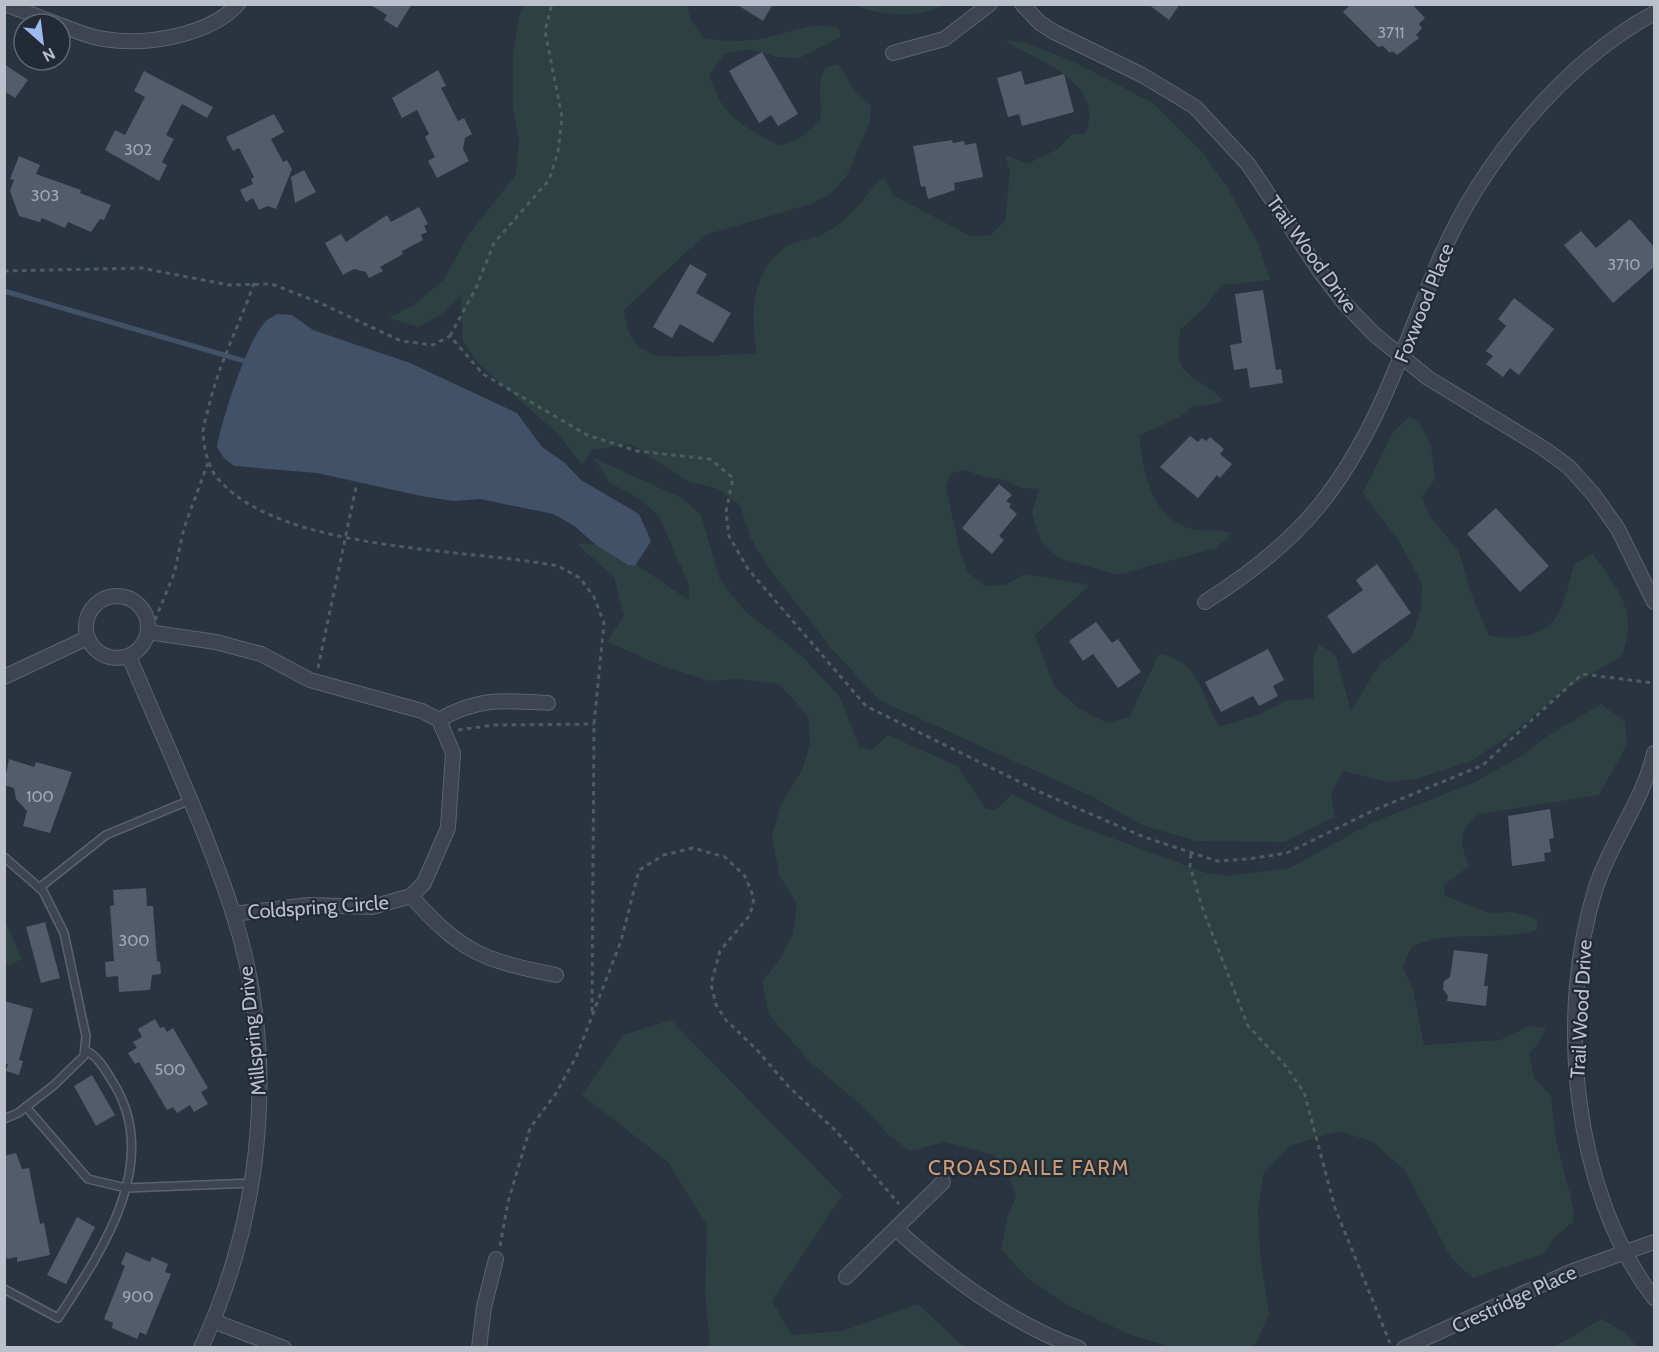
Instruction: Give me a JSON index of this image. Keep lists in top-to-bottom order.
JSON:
{
  "streets": {
    "street": [
      "Trail Wood Drive",
      "Foxwood Place",
      "Coldspring Circle",
      "Millspring Drive",
      "Crestridge Place"
    ]
  },
  "crossings": [
    ["Trail Wood Drive", "Foxwood Place"],
    ["Trail Wood Drive", "Crestridge Place"],
    ["Coldspring Circle", "Millspring Drive"]
  ],
  "districts": ["CROASDAILE FARM"],
  "house_numbers": [
    "3711",
    "302",
    "303",
    "3710",
    "100",
    "300",
    "500",
    "900"
  ],
  "north": "bottom right"
}
